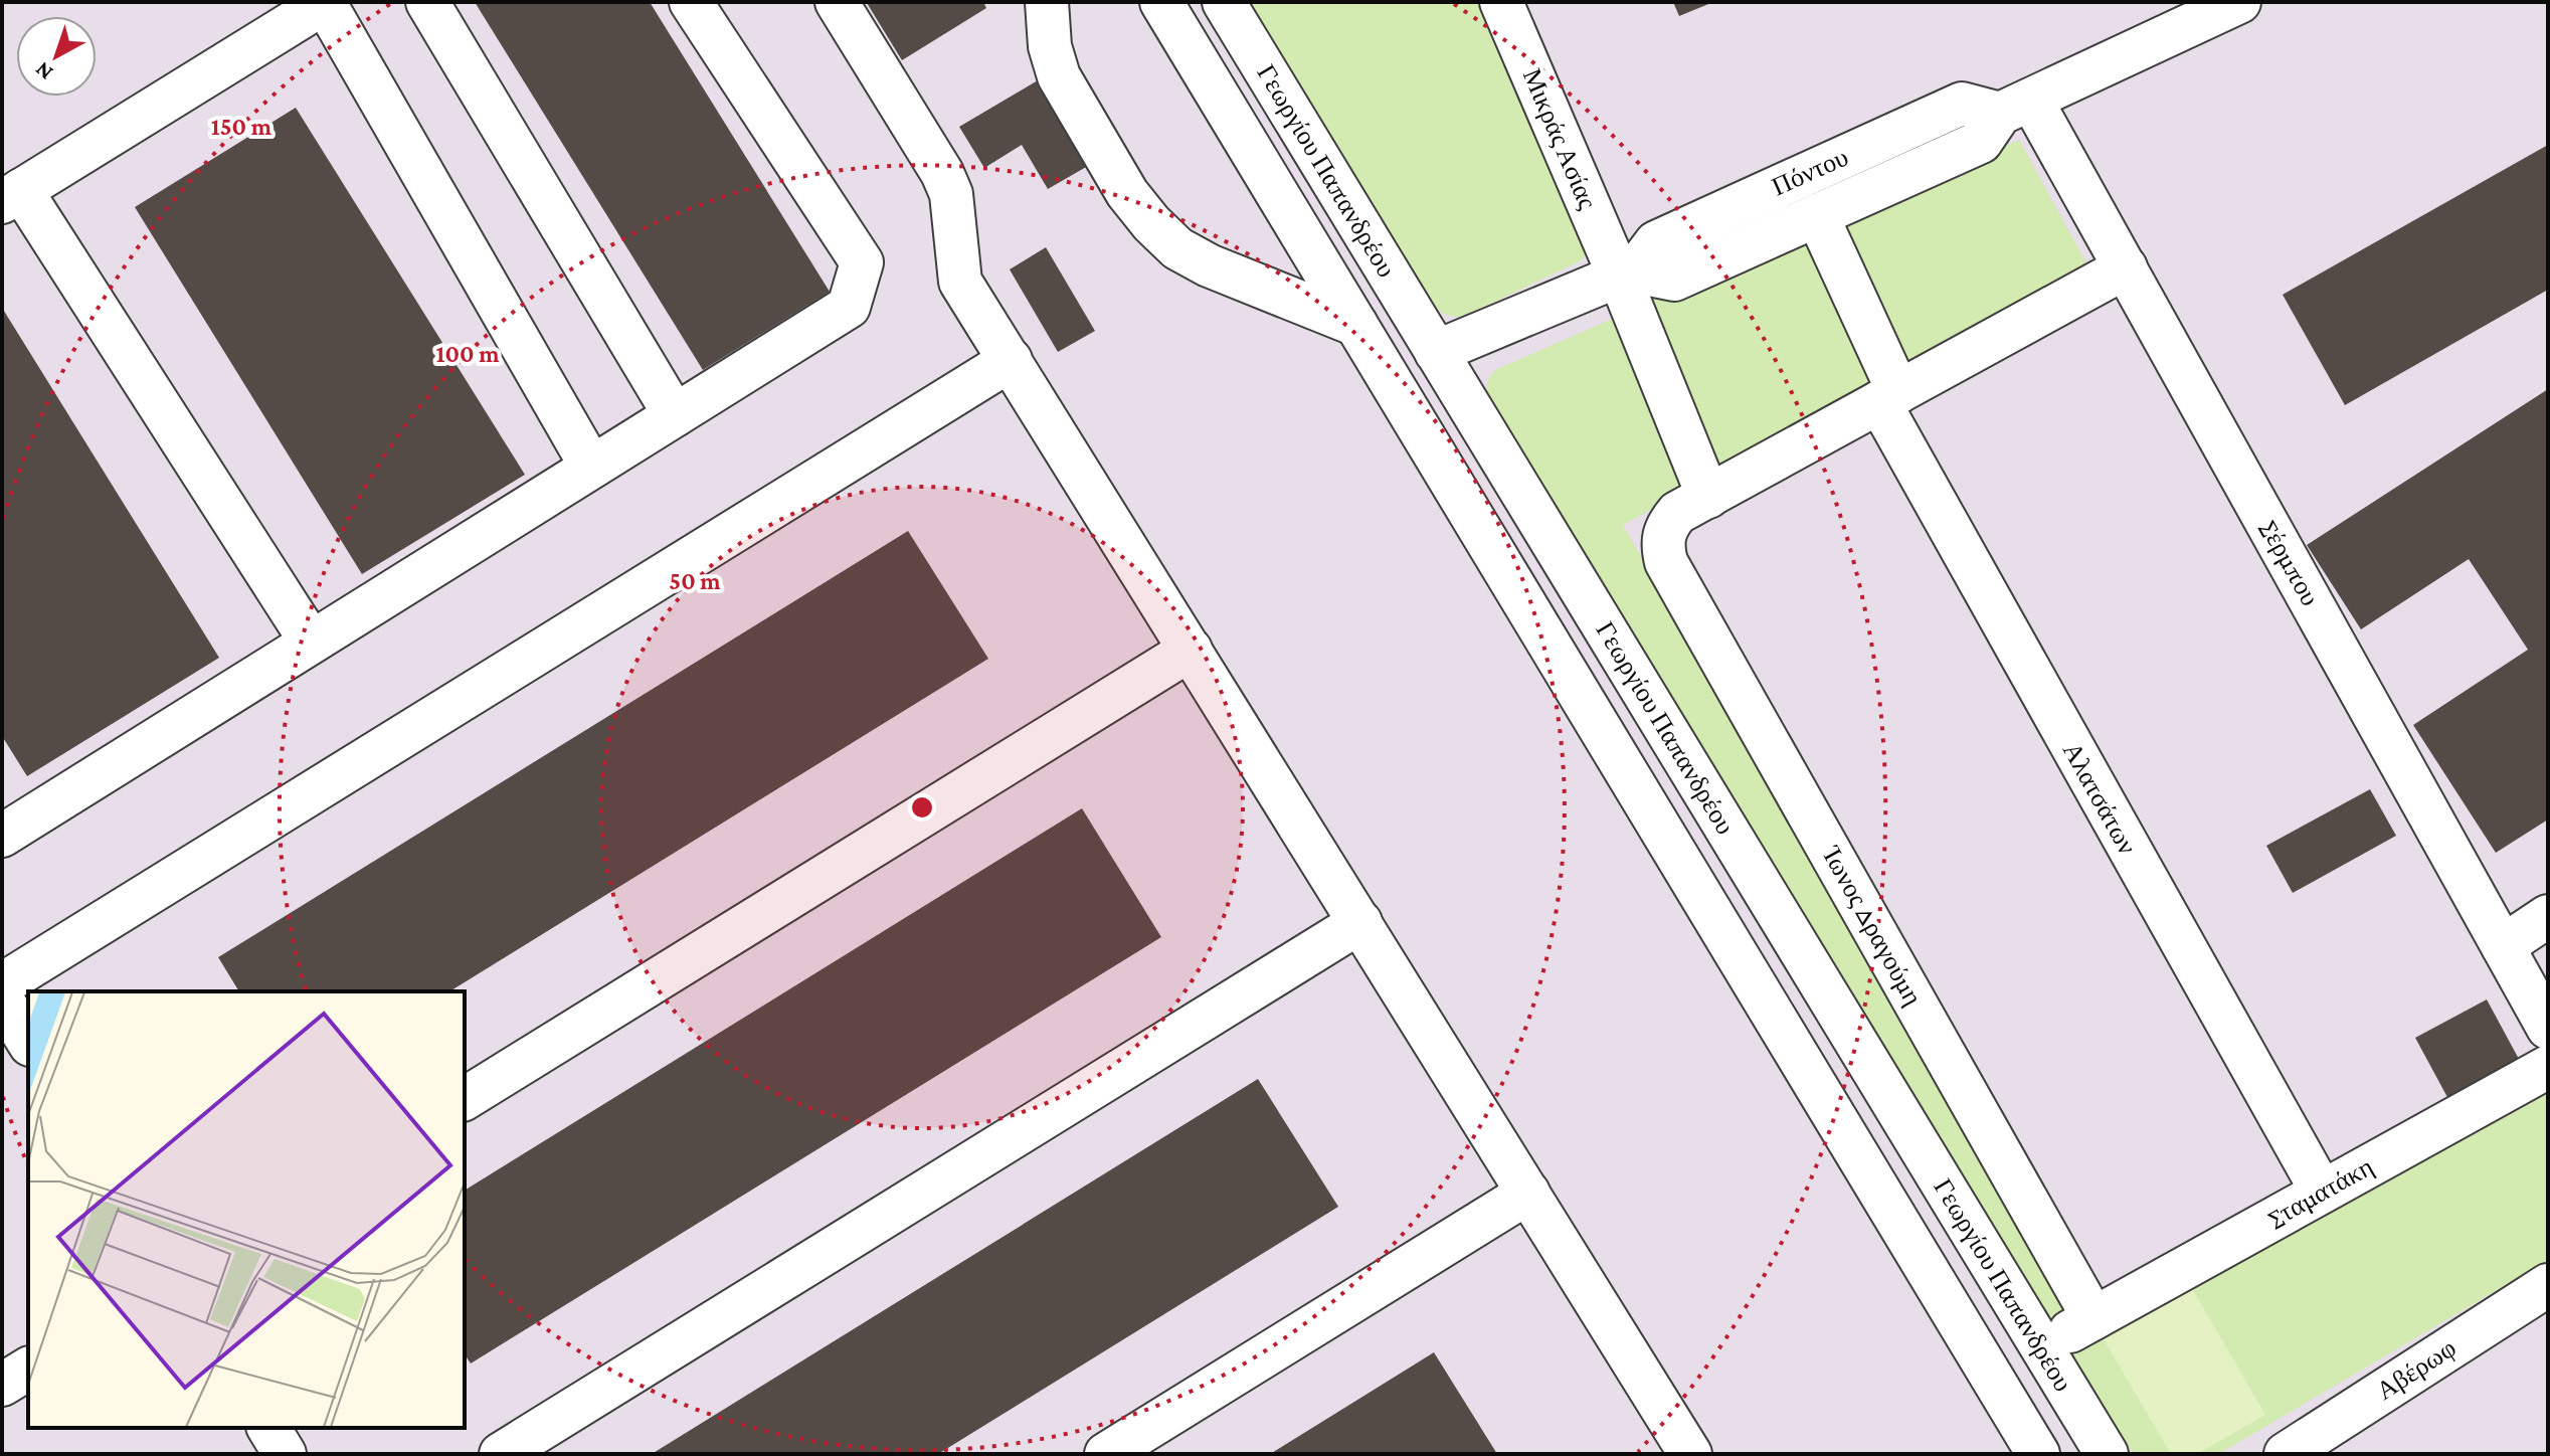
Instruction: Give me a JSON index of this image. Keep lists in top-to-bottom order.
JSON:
{
  "streets": {
    "street": [
      "Μικράς Ασίας",
      "Γεωργίου Παπανδρέου",
      "Πόντου",
      "Σέρμπου",
      "Αλατσάτων",
      "Ίωνος Δραγούμη",
      "Σταματάκη",
      "Αβέρωφ"
    ]
  },
  "crossings": [
    ["Μικράς Ασίας", "Πόντου"],
    ["Μικράς Ασίας", "Ίωνος Δραγούμη"],
    ["Γεωργίου Παπανδρέου", "Πόντου"],
    ["Γεωργίου Παπανδρέου", "Σταματάκη"],
    ["Πόντου", "Σέρμπου"],
    ["Πόντου", "Αλατσάτων"],
    ["Αλατσάτων", "Σταματάκη"],
    ["Ίωνος Δραγούμη", "Σταματάκη"]
  ],
  "north": "bottom left",
  "rings": ["150 m", "100 m", "50 m"]
}
